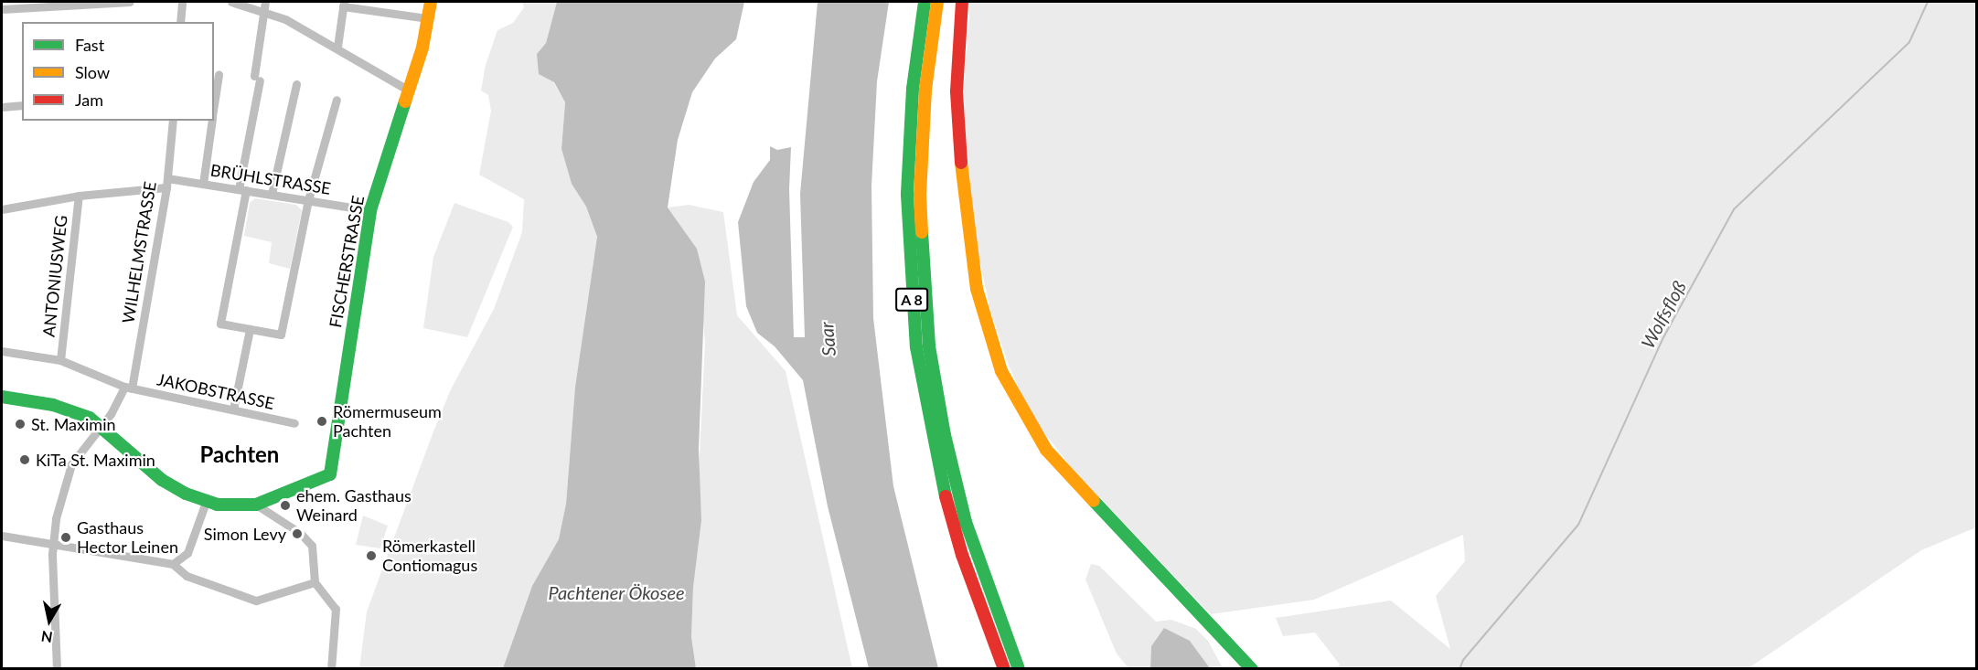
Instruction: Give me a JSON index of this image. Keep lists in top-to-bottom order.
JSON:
{
  "streets": {
    "main road": ["FISCHERSTRASSE", "A 8"],
    "street": [
      "BRÜHLSTRASSE",
      "WILHELMSTRASSE",
      "ANTONIUSWEG",
      "JAKOBSTRASSE"
    ]
  },
  "crossings": [
    ["BRÜHLSTRASSE", "WILHELMSTRASSE"],
    ["BRÜHLSTRASSE", "FISCHERSTRASSE"],
    ["BRÜHLSTRASSE", "ANTONIUSWEG"],
    ["WILHELMSTRASSE", "JAKOBSTRASSE"],
    ["ANTONIUSWEG", "JAKOBSTRASSE"]
  ],
  "districts": ["Pachten"],
  "water": ["Wolfsfloß", "Saar", "Pachtener Ökosee"],
  "places": [
    "Römermuseum Pachten",
    "St. Maximin",
    "KiTa St. Maximin",
    "ehem. Gasthaus Weinard",
    "Simon Levy",
    "Gasthaus Hector Leinen",
    "Römerkastell Contiomagus"
  ],
  "legend": ["Fast", "Slow", "Jam"],
  "north": "bottom"
}
